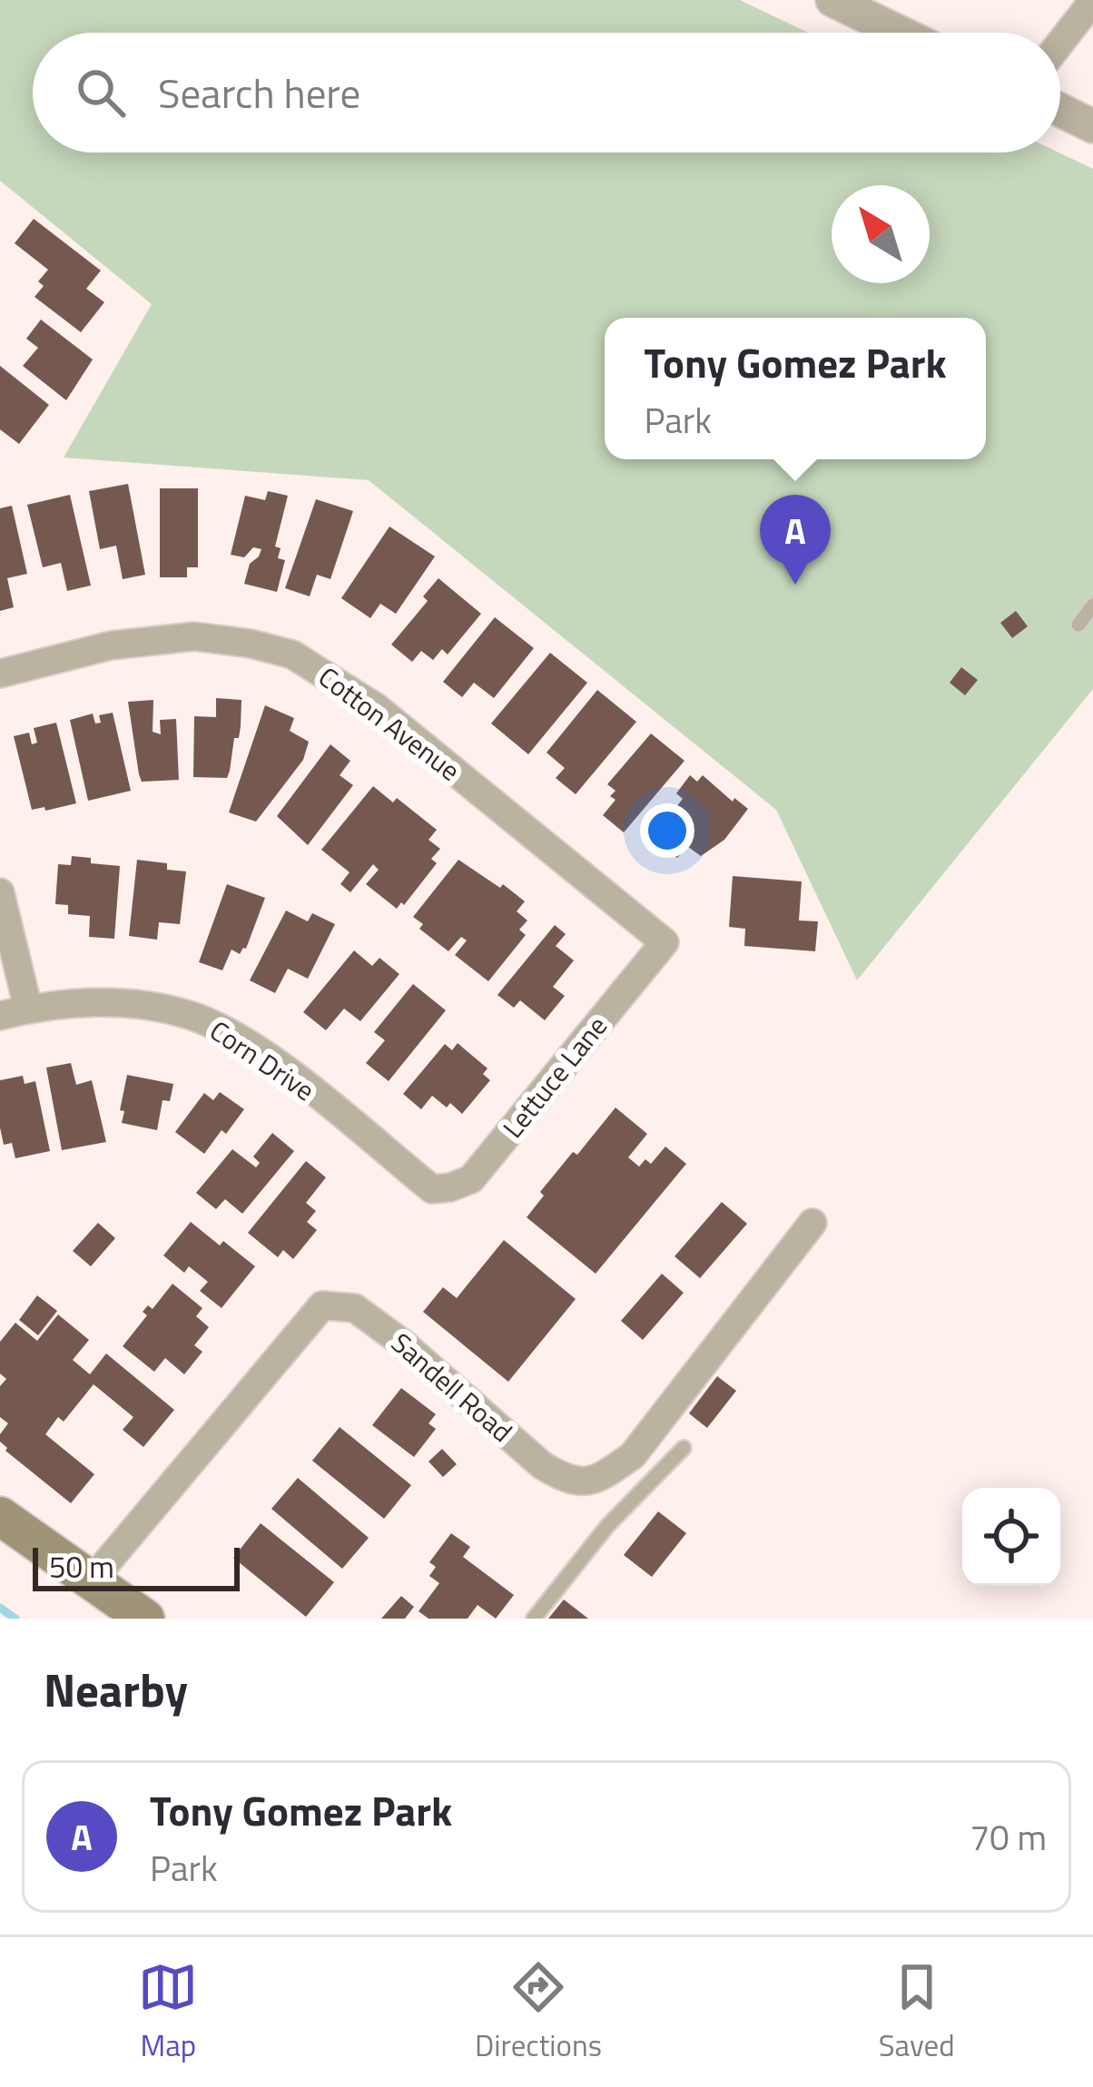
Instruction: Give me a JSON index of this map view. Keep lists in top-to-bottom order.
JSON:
{
  "streets": {
    "street": [
      "Cotton Avenue",
      "Corn Drive",
      "Lettuce Lane",
      "Sandell Road"
    ]
  },
  "crossings": [
    ["Cotton Avenue", "Lettuce Lane"],
    ["Corn Drive", "Lettuce Lane"]
  ],
  "scale_bar": "50 m",
  "north": "top left",
  "page": {
    "search": "Search here",
    "popup": ["Tony Gomez Park", "Park"],
    "pins": "A",
    "scale": "50 m",
    "heading": "Nearby",
    "list": [
      {
        "mark": "A",
        "name": "Tony Gomez Park",
        "note": "Park",
        "value": "70 m"
      }
    ],
    "nav": ["Map", "Directions", "Saved"]
  }
}
